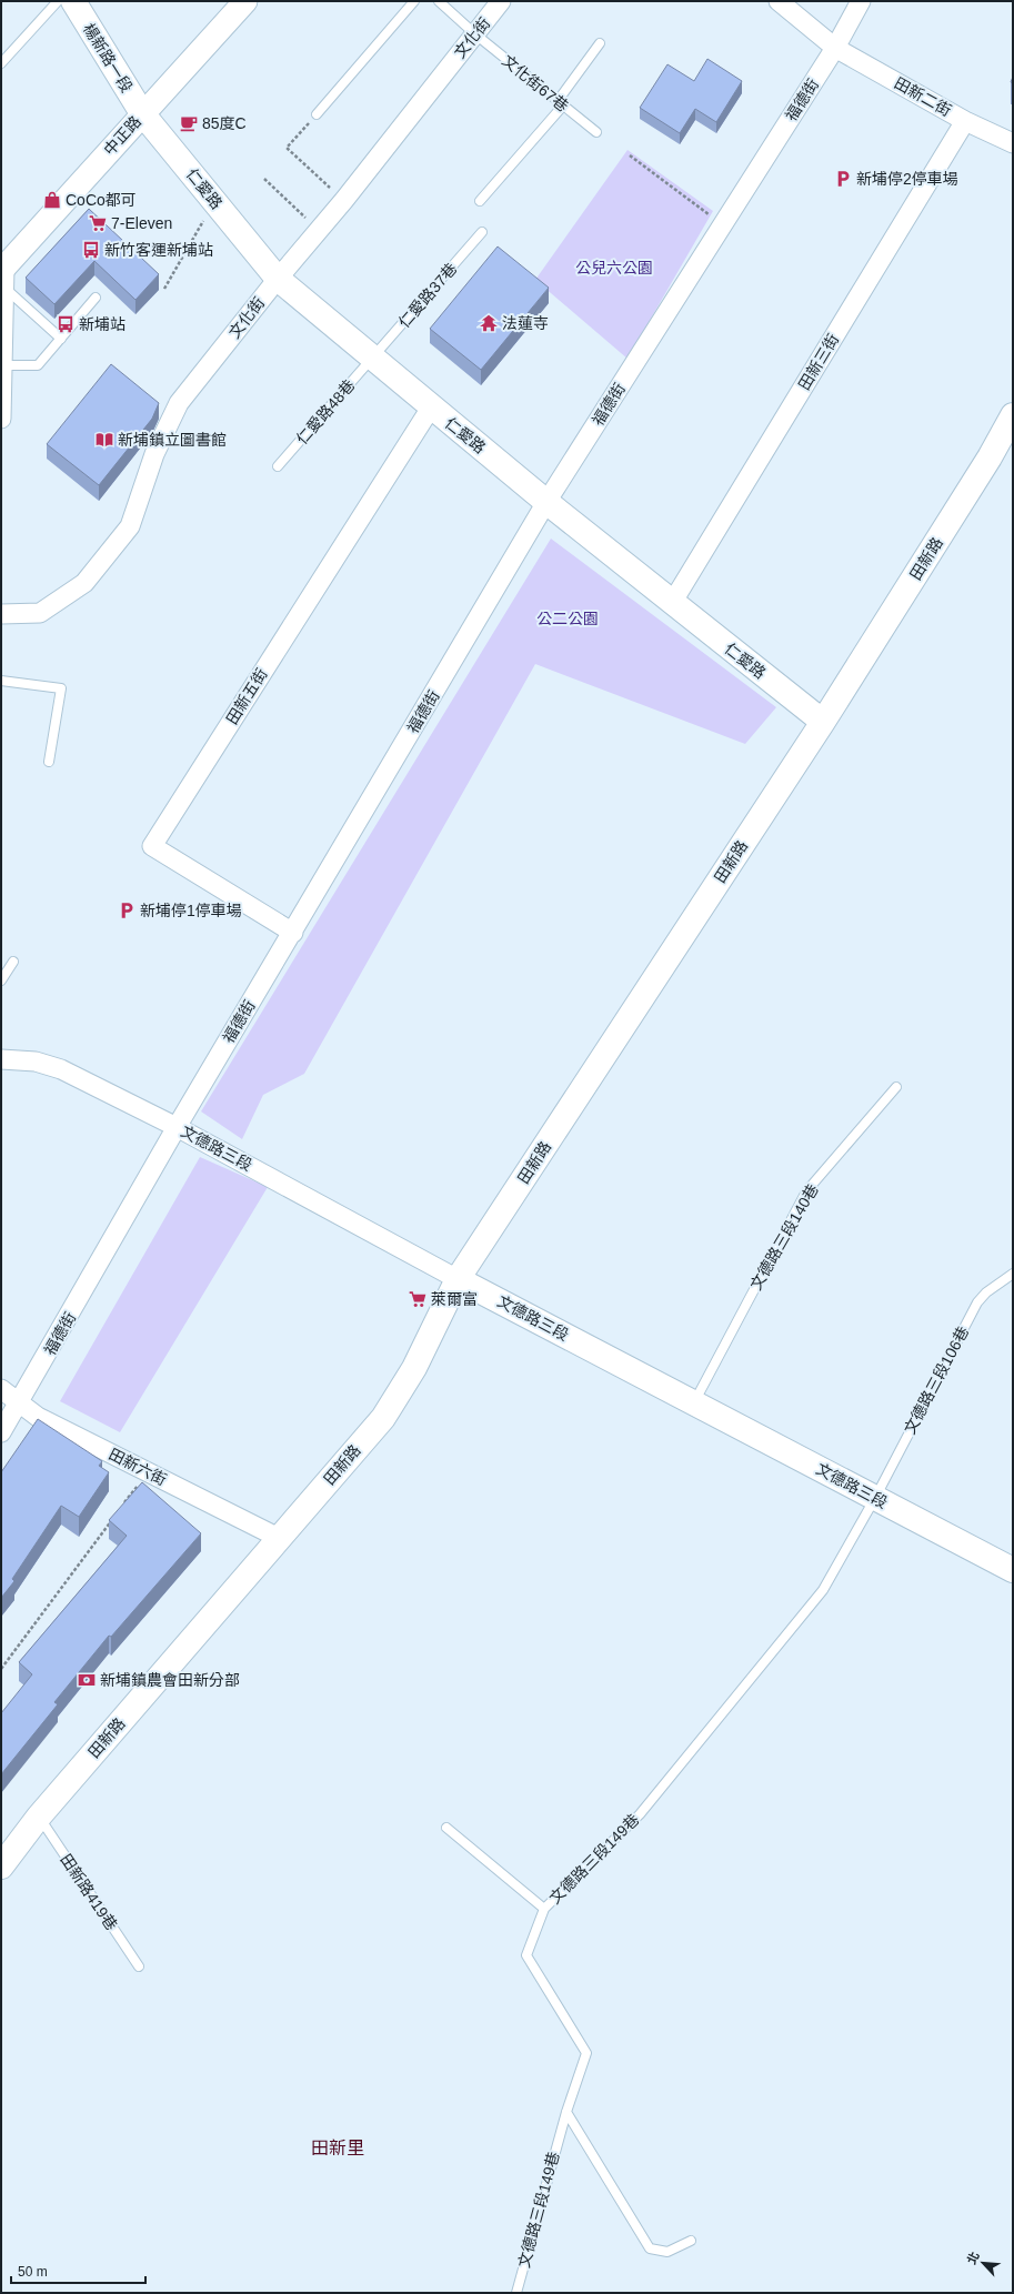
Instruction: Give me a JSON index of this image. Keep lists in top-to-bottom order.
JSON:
{
  "streets": {
    "main road": [
      "楊新路一段",
      "仁愛路",
      "田新路",
      "文德路三段"
    ],
    "street": [
      "文化街",
      "田新二街",
      "福德街",
      "中正路",
      "田新三街",
      "田新五街",
      "田新六街"
    ],
    "lane": [
      "文化街67巷",
      "仁愛路37巷",
      "仁愛路48巷",
      "文德路三段140巷",
      "文德路三段106巷",
      "文德路三段149巷",
      "田新路419巷"
    ]
  },
  "crossings": [
    ["文化街", "文化街67巷"],
    ["文化街", "仁愛路"],
    ["楊新路一段", "中正路"],
    ["楊新路一段", "仁愛路"],
    ["田新二街", "福德街"],
    ["田新二街", "田新三街"],
    ["福德街", "仁愛路"],
    ["福德街", "田新五街"],
    ["福德街", "文德路三段"],
    ["福德街", "田新六街"],
    ["中正路", "仁愛路"],
    ["仁愛路", "仁愛路37巷"],
    ["仁愛路", "田新三街"],
    ["仁愛路", "仁愛路48巷"],
    ["仁愛路", "田新路"],
    ["仁愛路", "田新五街"],
    ["仁愛路37巷", "仁愛路48巷"],
    ["田新路", "文德路三段"],
    ["田新路", "田新六街"],
    ["田新路", "田新路419巷"],
    ["文德路三段", "文德路三段140巷"],
    ["文德路三段", "文德路三段106巷"],
    ["文德路三段", "文德路三段149巷"],
    ["文德路三段106巷", "文德路三段149巷"]
  ],
  "districts": ["田新里"],
  "parks": ["公兒六公園", "公二公園"],
  "places": {
    "cafe": ["85度C"],
    "parking": ["新埔停2停車場", "新埔停1停車場"],
    "shop": ["CoCo都可"],
    "supermarket": ["7-Eleven", "萊爾富"],
    "bus stop": ["新竹客運新埔站", "新埔站"],
    "temple": ["法蓮寺"],
    "library": ["新埔鎮立圖書館"],
    "bank": ["新埔鎮農會田新分部"]
  },
  "scale_bar": "50 m",
  "north": "top left"
}
